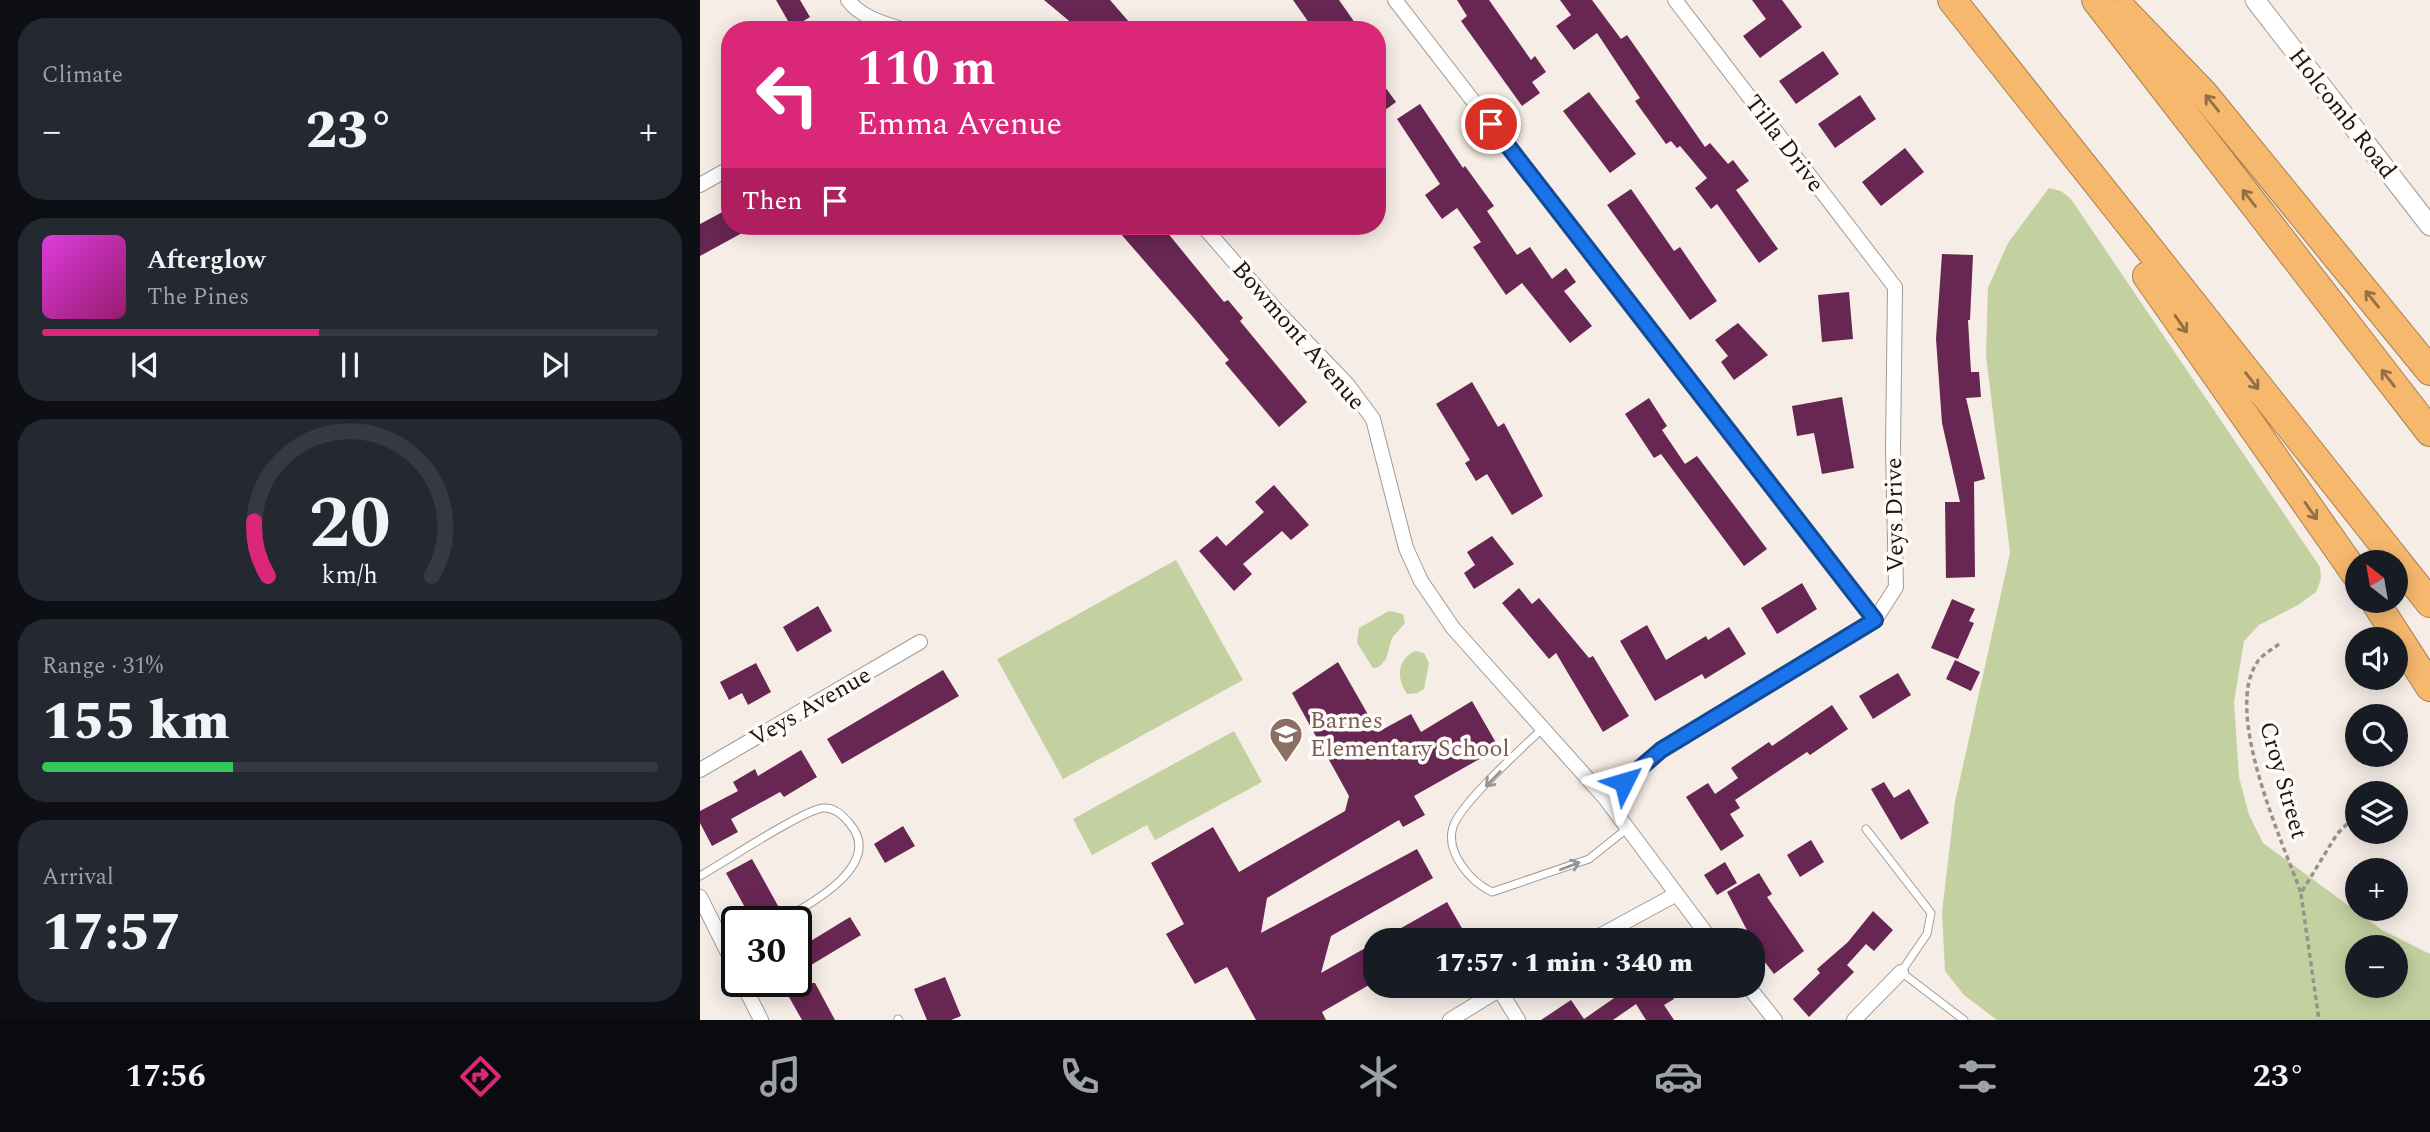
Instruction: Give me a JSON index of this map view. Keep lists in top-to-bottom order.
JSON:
{
  "streets": {
    "street": [
      "Holcomb Road",
      "Tilla Drive",
      "Bowmont Avenue",
      "Veys Drive",
      "Veys Avenue"
    ],
    "path": ["Croy Street"]
  },
  "crossings": [
    ["Tilla Drive", "Veys Drive"],
    ["Bowmont Avenue", "Veys Drive"]
  ],
  "places": {
    "school or university": ["Barnes Elementary School"]
  },
  "north": "top left",
  "page": {
    "tile": [
      "Climate",
      ["Range · 31%", "155 km"],
      ["Arrival", "17:57"]
    ],
    "turn": ["110 m", "Emma Avenue"],
    "heat": ["−", "23°", "+"],
    "then": "Then",
    "song": ["Afterglow", "The Pines"],
    "map_buttons": ["+", "−"],
    "limit": "30",
    "trip": "17:57 · 1 min · 340 m",
    "tabs": ["17:56", "23°"],
    "gauge": ["20", "km/h"]
  }
}
